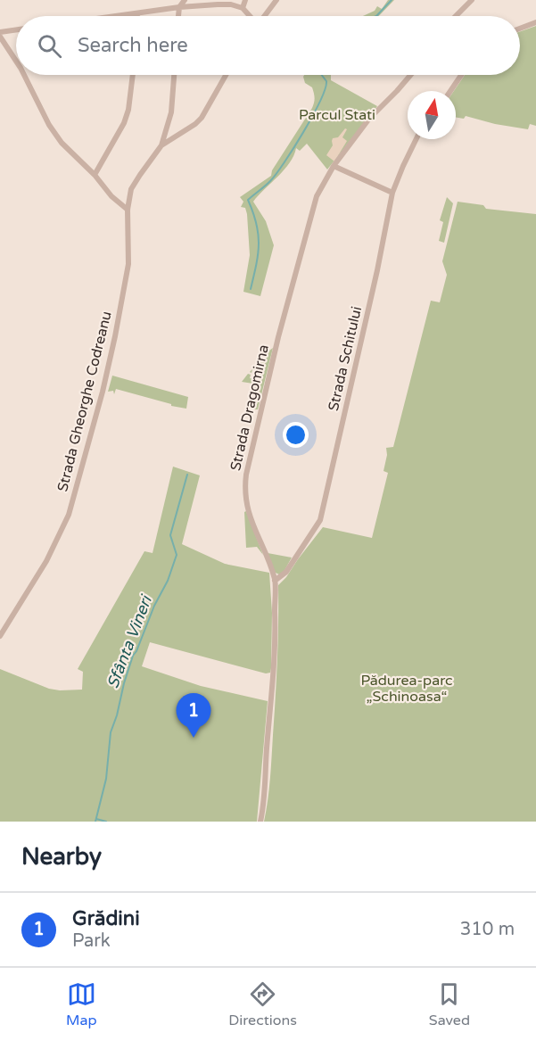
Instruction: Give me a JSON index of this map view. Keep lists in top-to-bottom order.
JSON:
{
  "streets": {
    "street": ["Strada Schitului", "Strada Gheorghe Codreanu", "Strada Dragomirna"]
  },
  "crossings": [
    ["Strada Schitului", "Strada Dragomirna"]
  ],
  "water": ["Sfânta Vineri"],
  "parks": ["Parcul Stati", "Pădurea-parc „Schinoasa“"],
  "north": "top",
  "page": {
    "search": "Search here",
    "pins": "1",
    "heading": "Nearby",
    "list": [
      {
        "mark": "1",
        "name": "Grădini",
        "note": "Park",
        "value": "310 m"
      }
    ],
    "nav": ["Map", "Directions", "Saved"]
  }
}
